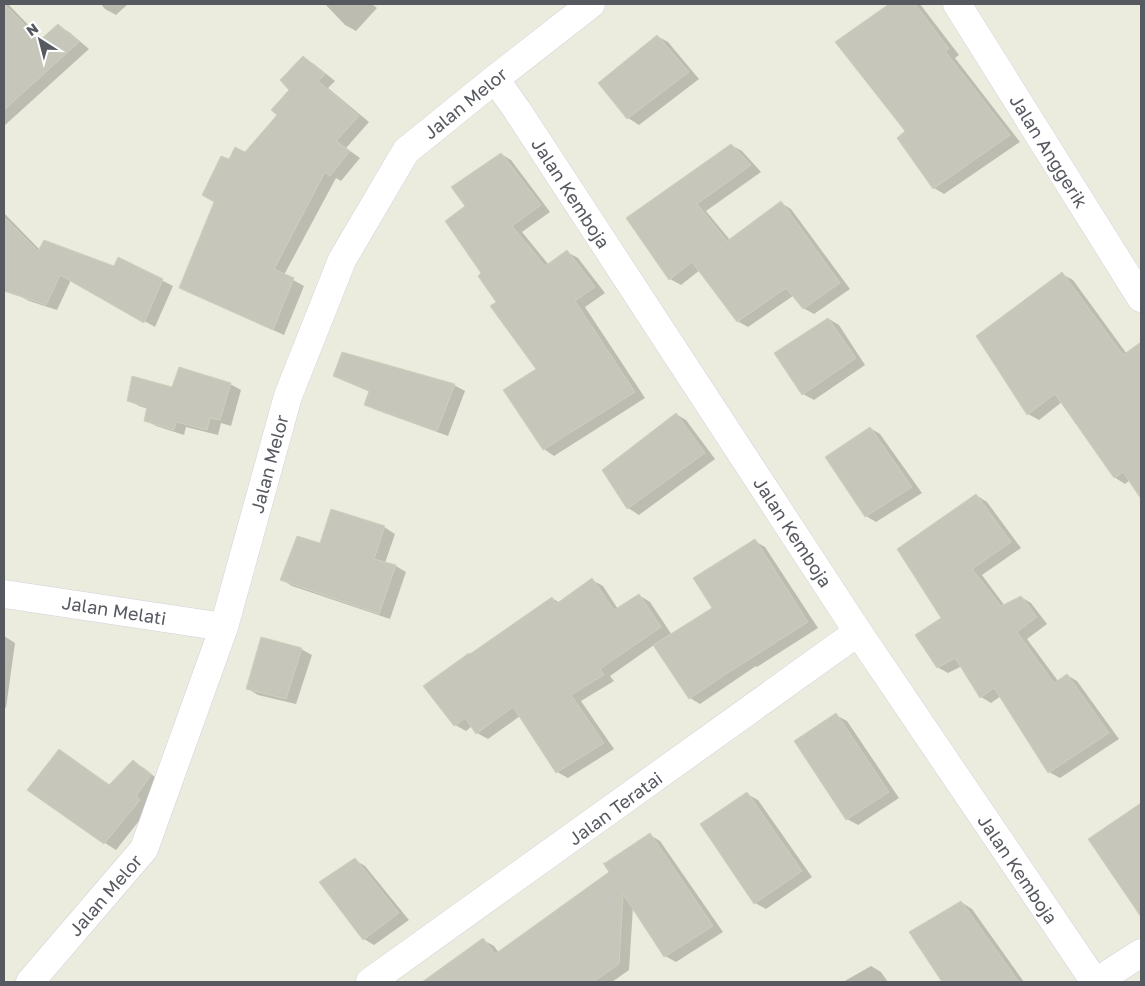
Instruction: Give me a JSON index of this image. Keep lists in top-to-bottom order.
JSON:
{
  "streets": {
    "street": [
      "Jalan Melor",
      "Jalan Anggerik",
      "Jalan Kemboja",
      "Jalan Melati",
      "Jalan Teratai"
    ]
  },
  "crossings": [
    ["Jalan Melor", "Jalan Kemboja"],
    ["Jalan Melor", "Jalan Melati"],
    ["Jalan Kemboja", "Jalan Teratai"]
  ],
  "north": "top left"
}
